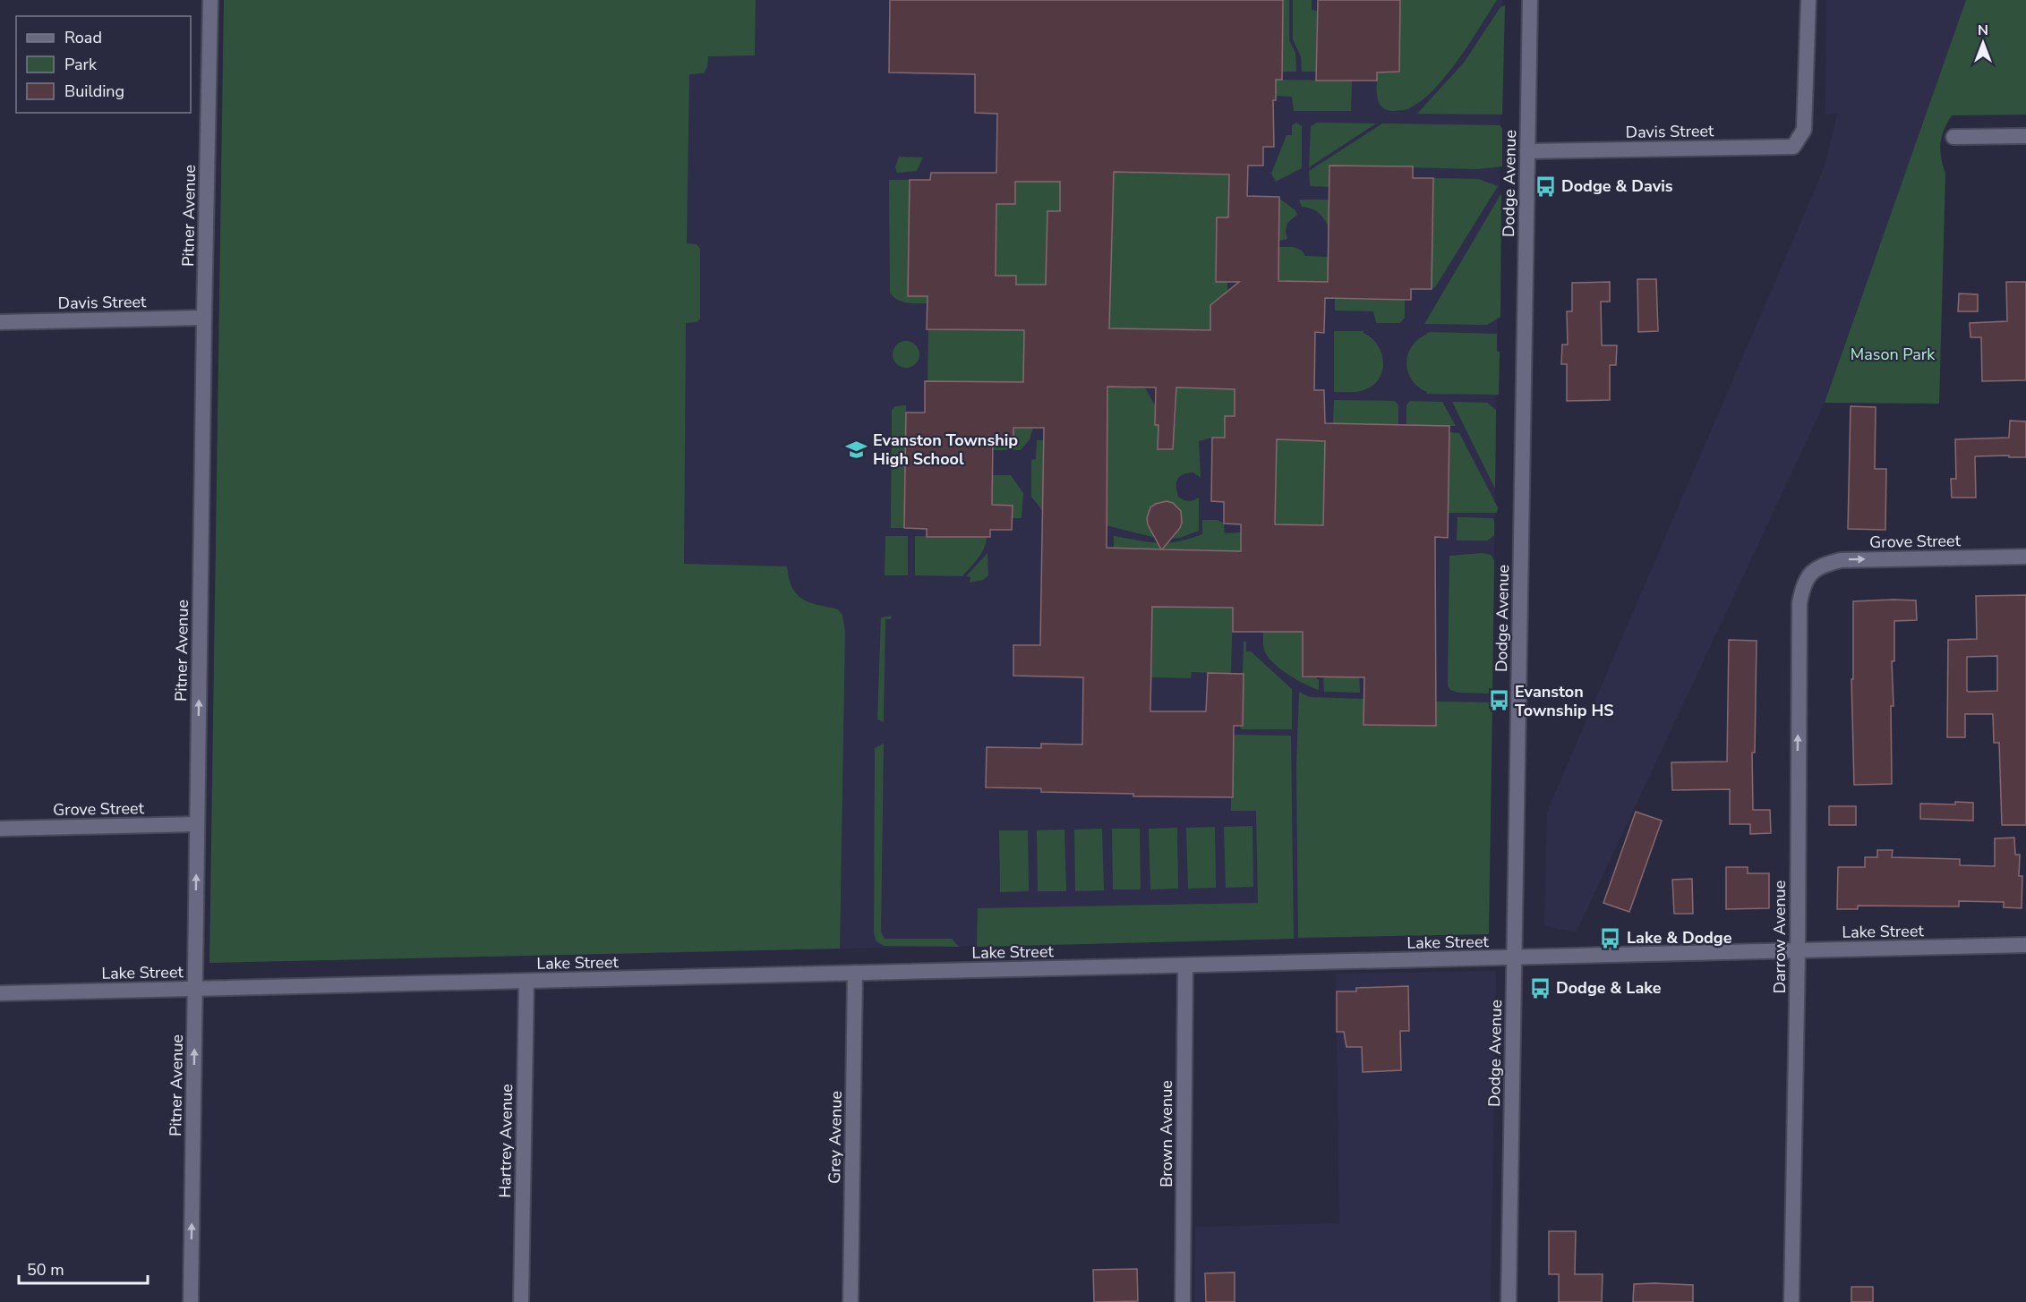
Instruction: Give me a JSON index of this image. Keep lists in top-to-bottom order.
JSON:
{
  "streets": {
    "street": [
      "Davis Street",
      "Dodge Avenue",
      "Pitner Avenue",
      "Grove Street",
      "Lake Street",
      "Darrow Avenue",
      "Brown Avenue",
      "Grey Avenue",
      "Hartrey Avenue"
    ]
  },
  "crossings": [
    ["Davis Street", "Dodge Avenue"],
    ["Davis Street", "Pitner Avenue"],
    ["Dodge Avenue", "Lake Street"],
    ["Pitner Avenue", "Grove Street"],
    ["Pitner Avenue", "Lake Street"],
    ["Grove Street", "Darrow Avenue"],
    ["Lake Street", "Darrow Avenue"],
    ["Lake Street", "Brown Avenue"],
    ["Lake Street", "Grey Avenue"],
    ["Lake Street", "Hartrey Avenue"]
  ],
  "one_way": ["Pitner Avenue", "Grove Street", "Darrow Avenue"],
  "parks": ["Mason Park"],
  "places": {
    "bus stop": [
      "Dodge & Davis",
      "Evanston Township HS",
      "Lake & Dodge",
      "Dodge & Lake"
    ],
    "school or university": ["Evanston Township High School"]
  },
  "legend": ["Road", "Park", "Building"],
  "scale_bar": "50 m",
  "north": "top"
}
